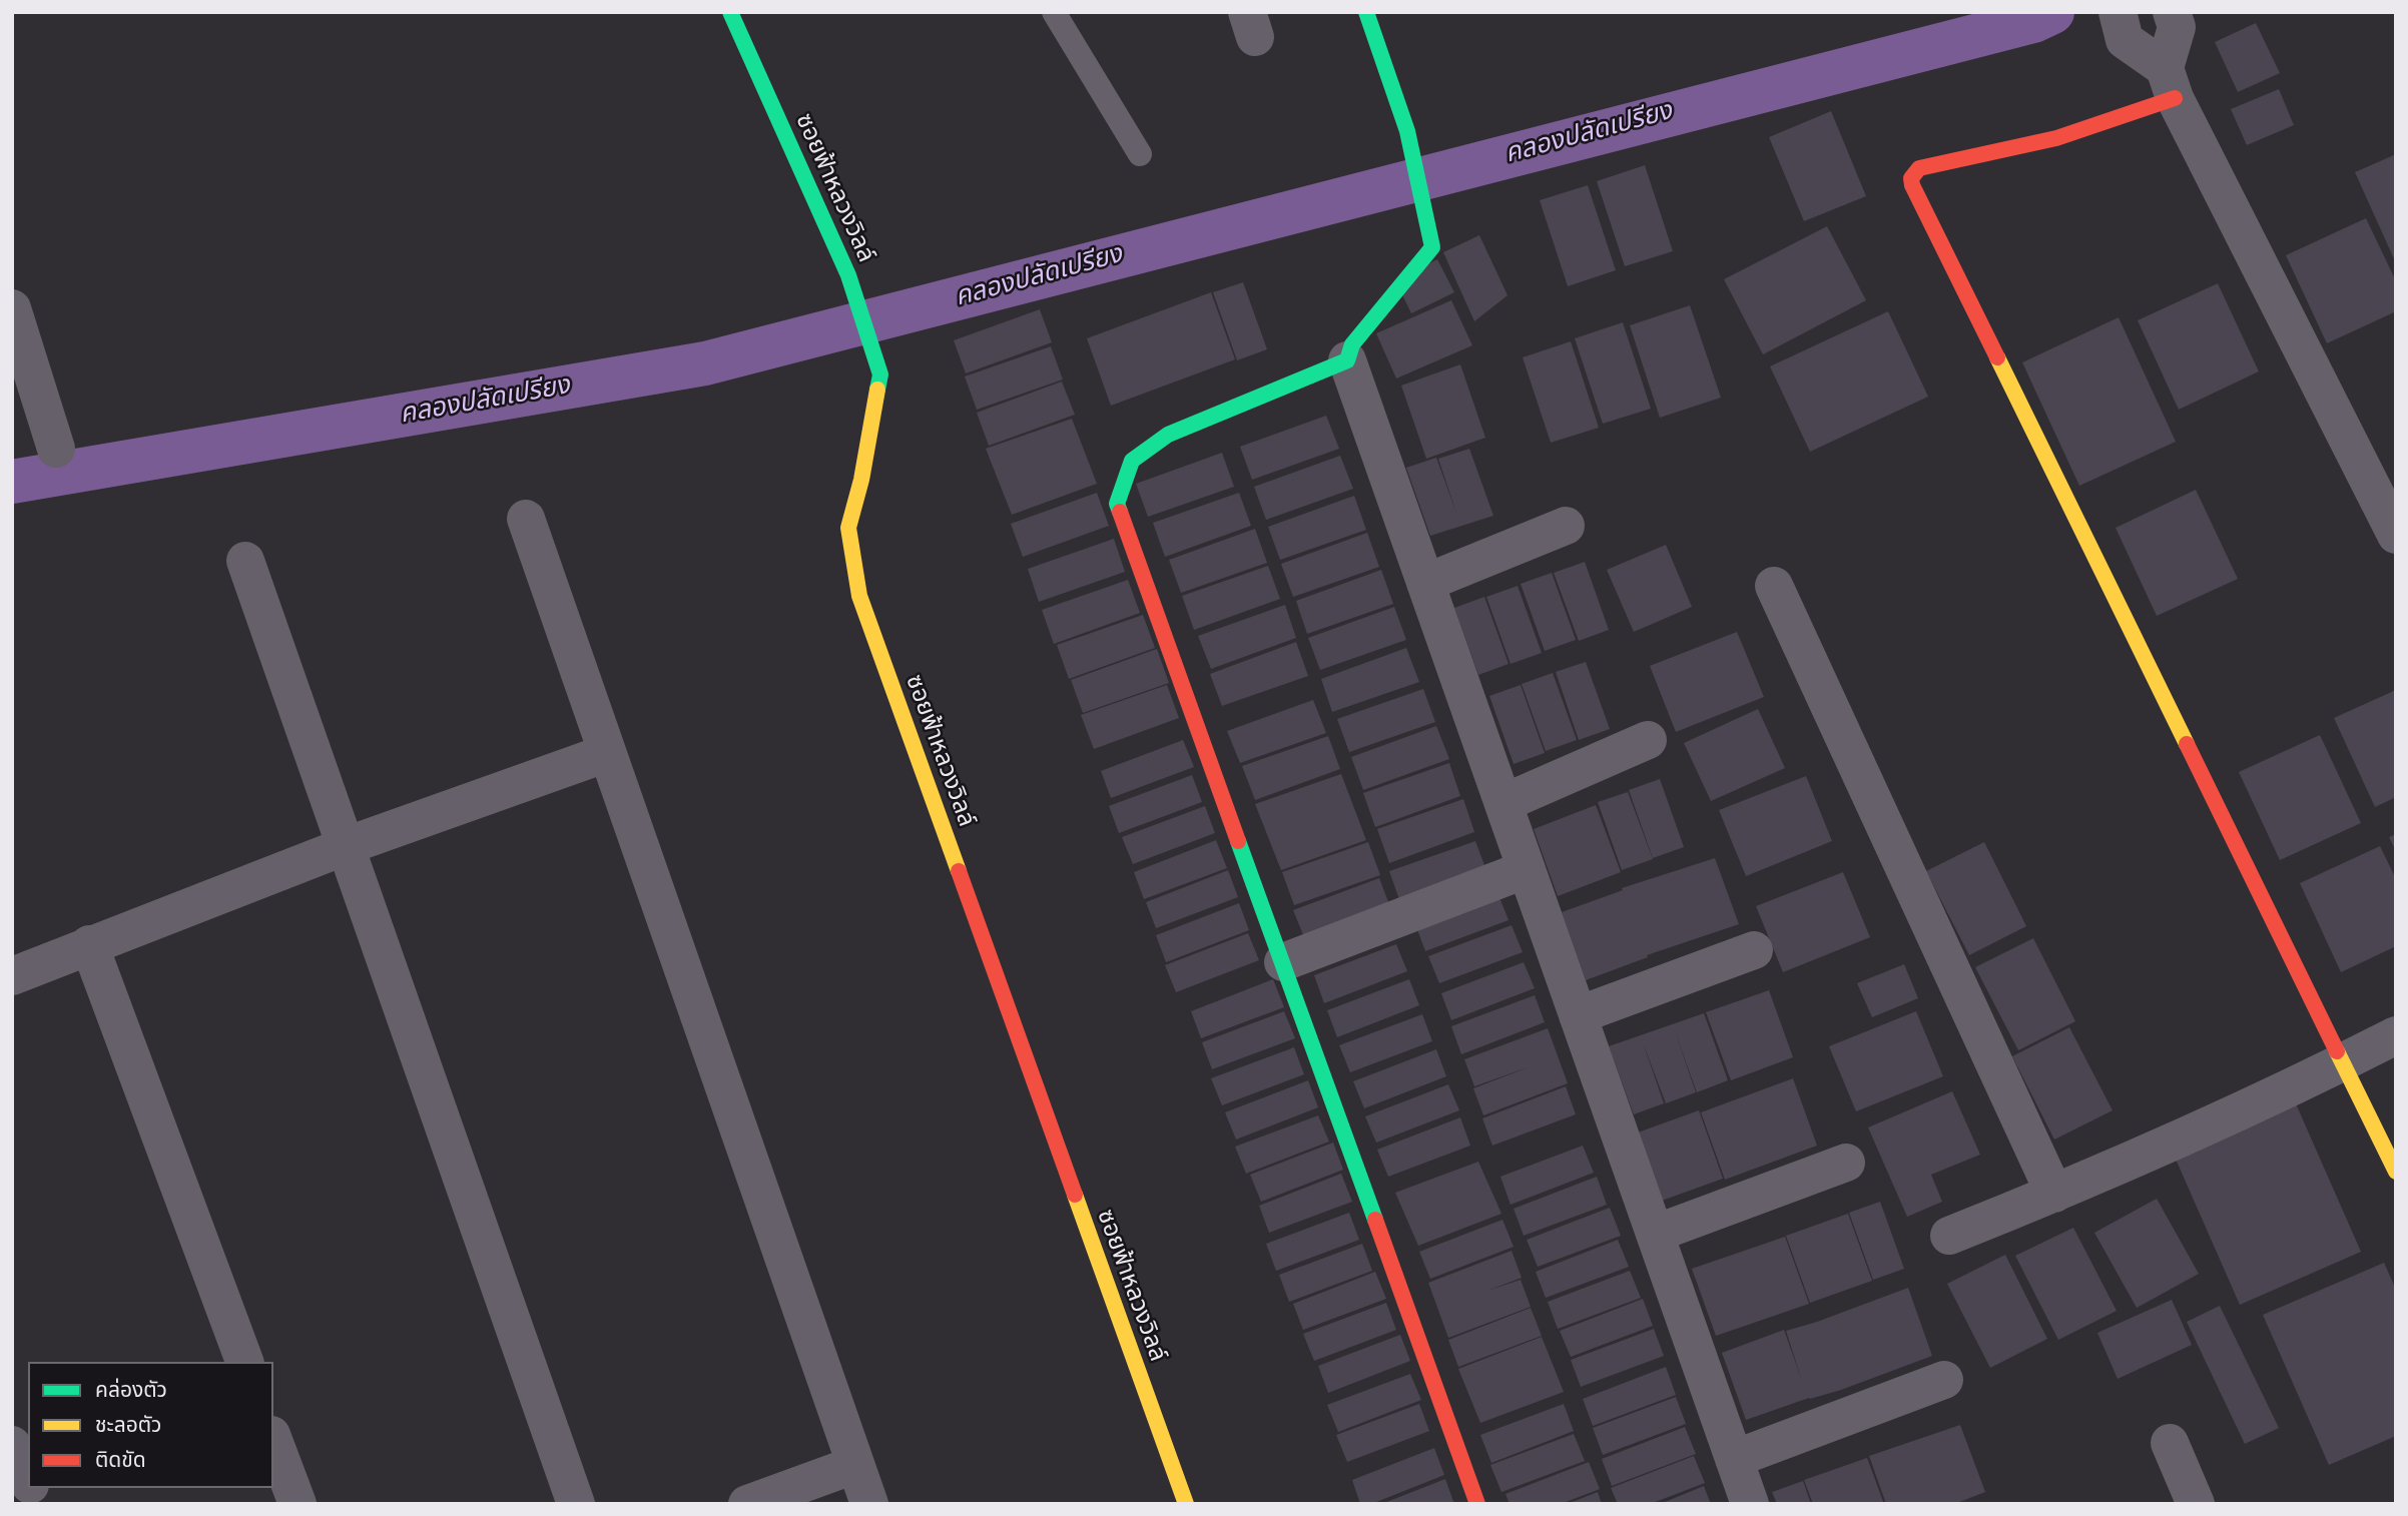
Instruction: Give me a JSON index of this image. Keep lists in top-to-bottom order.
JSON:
{
  "streets": {
    "street": ["ซอยฟ้าหลวงวิลล์"]
  },
  "water": ["คลองปลัดเปรียง"],
  "legend": ["คล่องตัว", "ชะลอตัว", "ติดขัด"]
}
